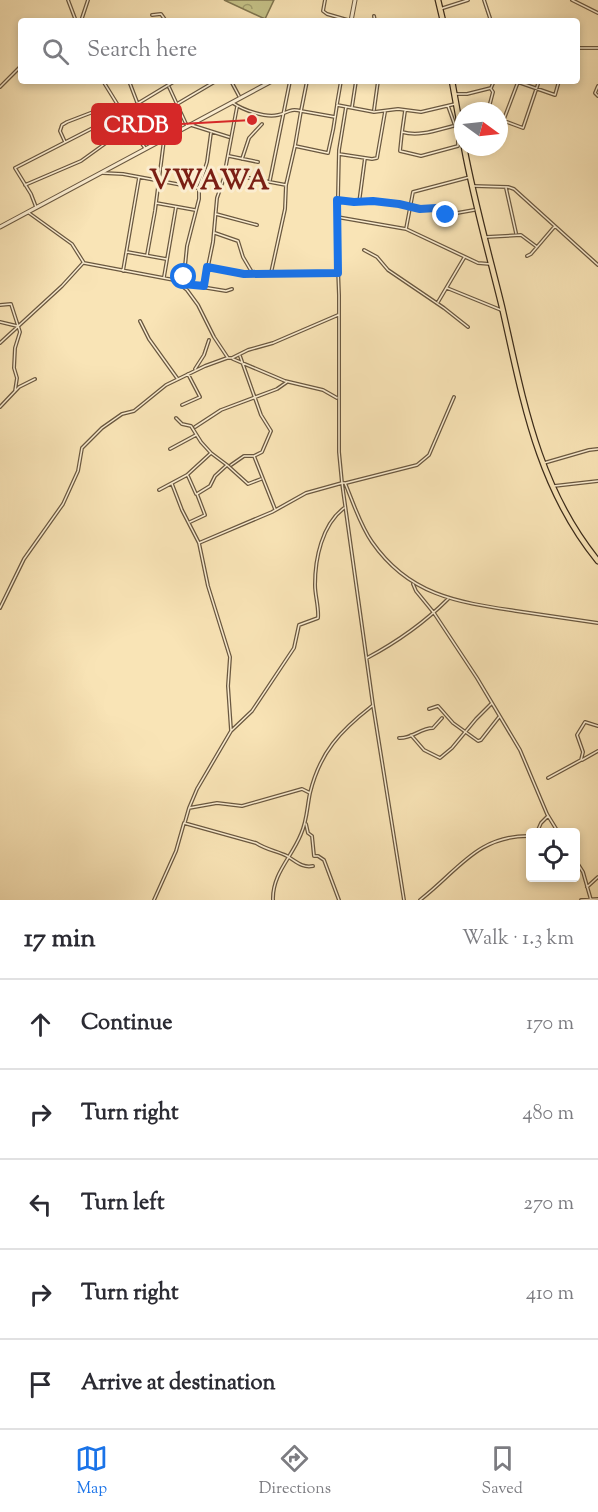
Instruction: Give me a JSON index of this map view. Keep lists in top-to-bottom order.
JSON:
{
  "districts": ["VWAWA"],
  "places": ["CRDB"],
  "north": "right",
  "page": {
    "search": "Search here",
    "heading": ["17 min", "Walk · 1.3 km"],
    "list": [
      ["Continue", "170 m"],
      ["Turn right", "480 m"],
      ["Turn left", "270 m"],
      ["Turn right", "410 m"],
      "Arrive at destination"
    ],
    "nav": ["Map", "Directions", "Saved"]
  }
}
